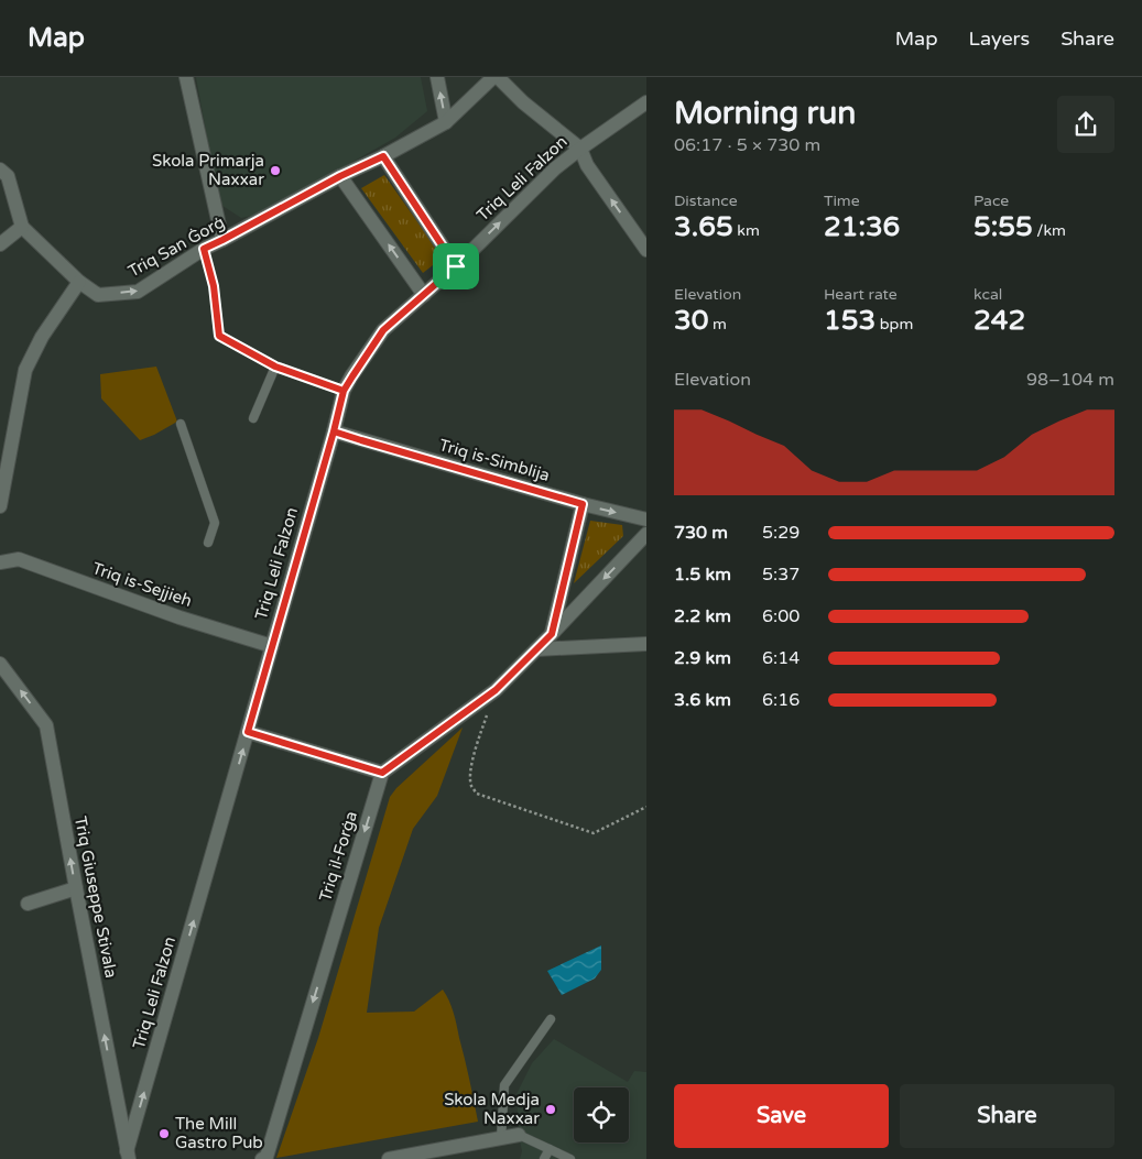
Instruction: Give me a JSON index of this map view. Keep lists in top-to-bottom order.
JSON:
{
  "streets": {
    "street": [
      "Triq Leli Falzon",
      "Triq San Ġorġ",
      "Triq is-Simblija",
      "Triq is-Sejjieh",
      "Triq il-Forġa",
      "Triq Giuseppe Stivala"
    ]
  },
  "crossings": [
    ["Triq Leli Falzon", "Triq is-Simblija"],
    ["Triq Leli Falzon", "Triq is-Sejjieh"],
    ["Triq Leli Falzon", "Triq Giuseppe Stivala"]
  ],
  "one_way": ["Triq Leli Falzon", "Triq il-Forġa", "Triq Giuseppe Stivala"],
  "places": ["Skola Primarja Naxxar", "Skola Medja Naxxar", "The Mill Gastro Pub"],
  "page": {
    "header": "Map",
    "nav": ["Map", "Layers", "Share"],
    "heading": ["Morning run", "06:17 · 5 × 730 m"],
    "stats": [
      ["Distance", "3.65 km"],
      ["Time", "21:36"],
      ["Pace", "5:55 /km"],
      ["Elevation", "30 m"],
      ["Heart rate", "153 bpm"],
      ["kcal", "242"]
    ],
    "chart": ["Elevation", "98–104 m"],
    "list": [
      {
        "name": "730 m",
        "note": "5:29"
      },
      {
        "name": "1.5 km",
        "note": "5:37"
      },
      {
        "name": "2.2 km",
        "note": "6:00"
      },
      {
        "name": "2.9 km",
        "note": "6:14"
      },
      {
        "name": "3.6 km",
        "note": "6:16"
      }
    ],
    "buttons": ["Save", "Share"]
  }
}
